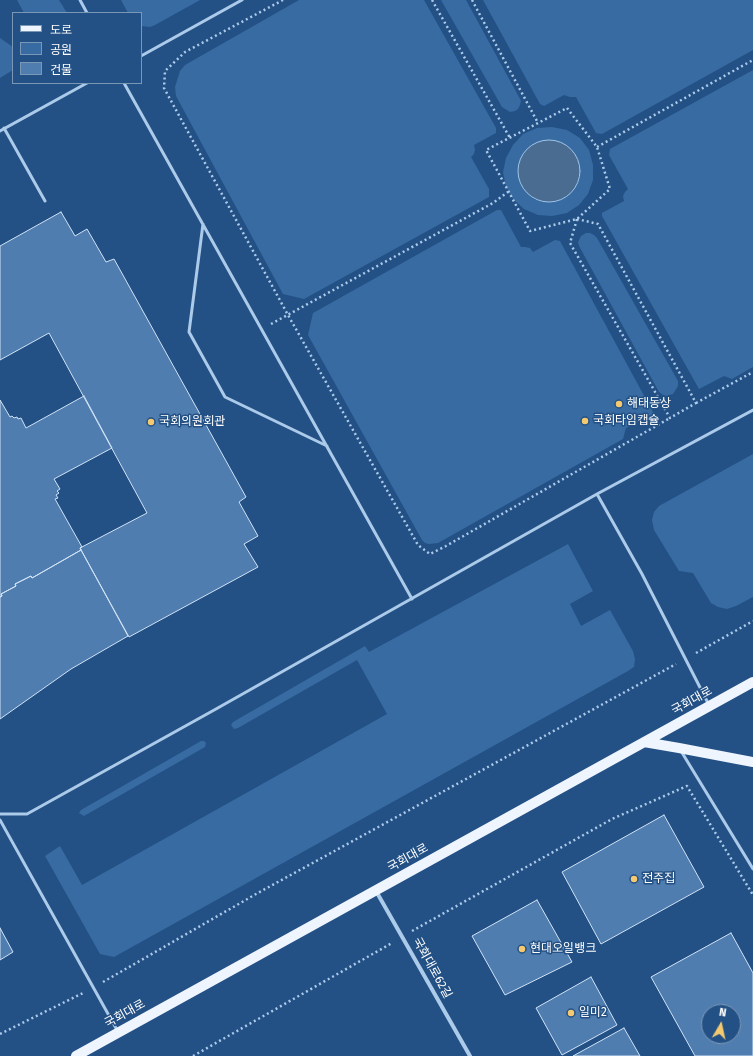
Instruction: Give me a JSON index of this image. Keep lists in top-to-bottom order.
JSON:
{
  "streets": {
    "main road": ["국회대로"],
    "street": ["국회대로62길"]
  },
  "crossings": [
    ["국회대로", "국회대로62길"]
  ],
  "places": [
    "해태동상",
    "국회타임캡슐",
    "국회의원회관",
    "전주집",
    "현대오일뱅크",
    "일미2"
  ],
  "legend": ["도로", "공원", "건물"],
  "north": "top"
}
